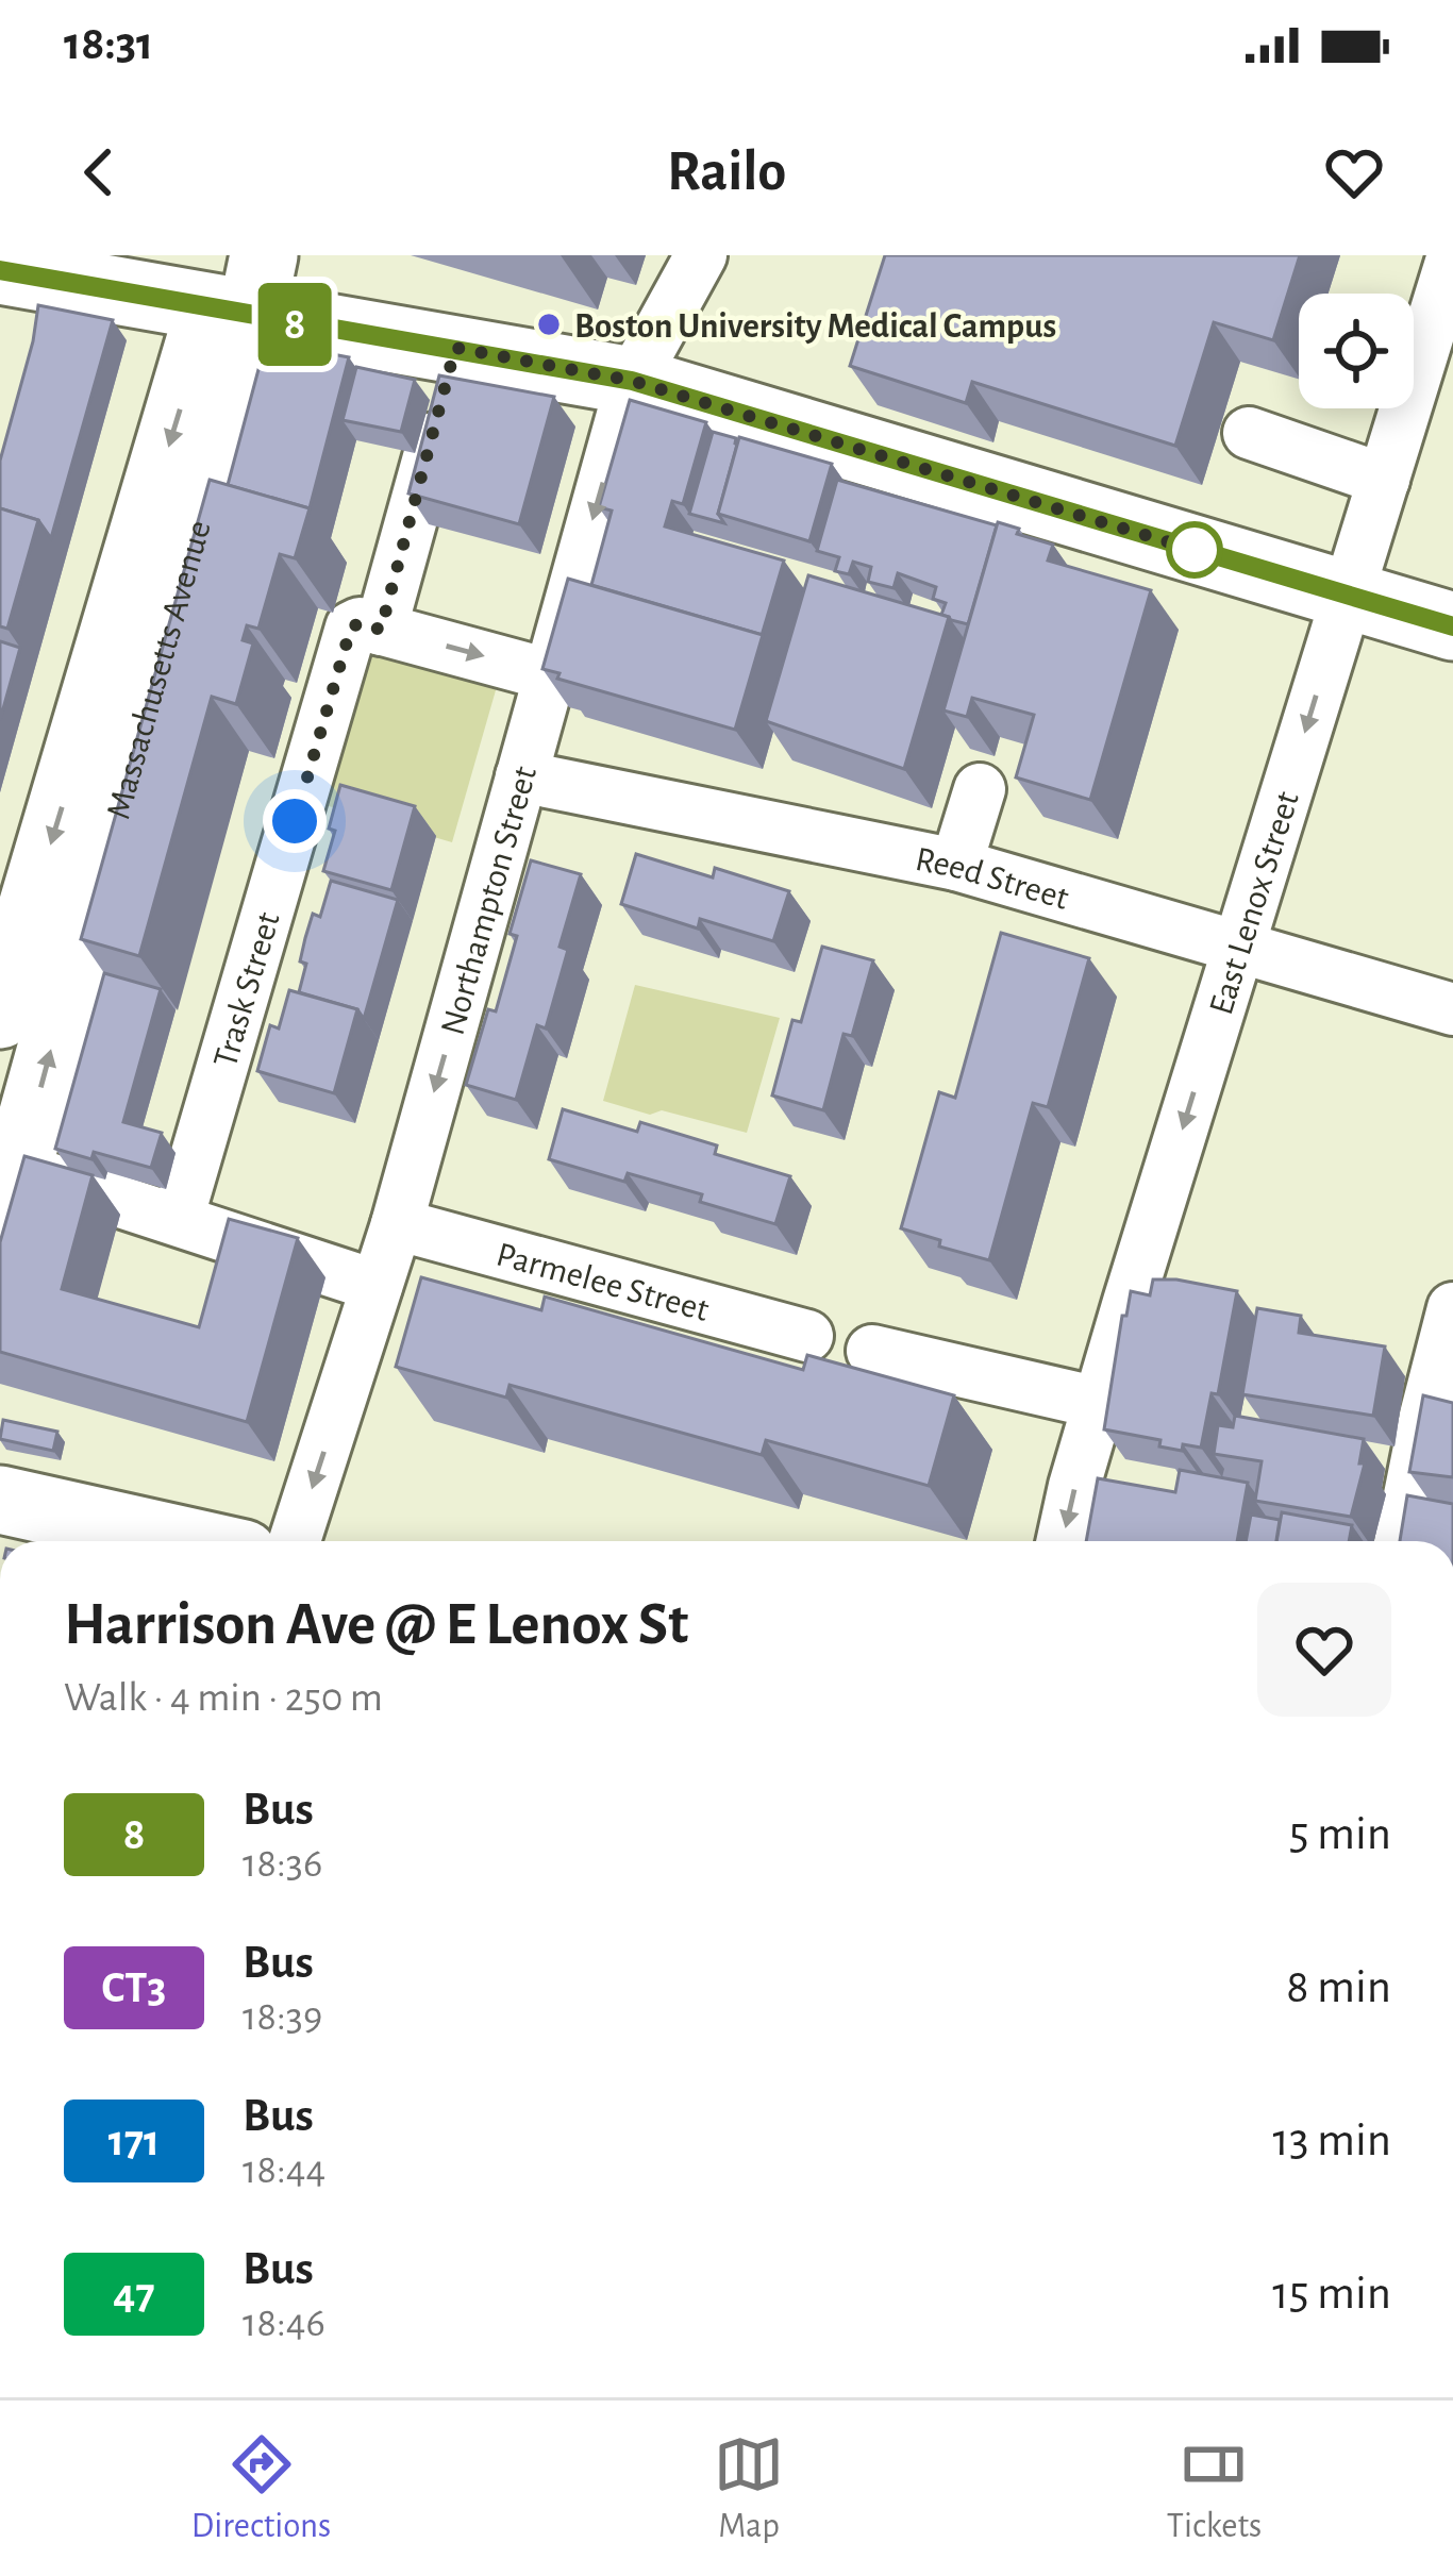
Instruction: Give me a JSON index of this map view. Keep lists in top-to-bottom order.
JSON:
{
  "streets": {
    "main road": ["Massachusetts Avenue"],
    "street": [
      "Reed Street",
      "Northampton Street",
      "East Lenox Street",
      "Trask Street",
      "Parmelee Street"
    ]
  },
  "crossings": [
    ["Reed Street", "Northampton Street"],
    ["Reed Street", "East Lenox Street"],
    ["Northampton Street", "Parmelee Street"]
  ],
  "one_way": ["Northampton Street"],
  "places": ["Boston University Medical Campus"],
  "lines": ["bus line 8"],
  "page": {
    "status": "18:31",
    "header": "Railo",
    "on_map": "8",
    "heading": ["Harrison Ave @ E Lenox St", "Walk · 4 min · 250 m"],
    "list": [
      {
        "mark": "8",
        "name": "Bus",
        "note": "18:36",
        "value": "5 min"
      },
      {
        "mark": "CT3",
        "name": "Bus",
        "note": "18:39",
        "value": "8 min"
      },
      {
        "mark": "171",
        "name": "Bus",
        "note": "18:44",
        "value": "13 min"
      },
      {
        "mark": "47",
        "name": "Bus",
        "note": "18:46",
        "value": "15 min"
      }
    ],
    "tabs": ["Directions", "Map", "Tickets"]
  }
}
